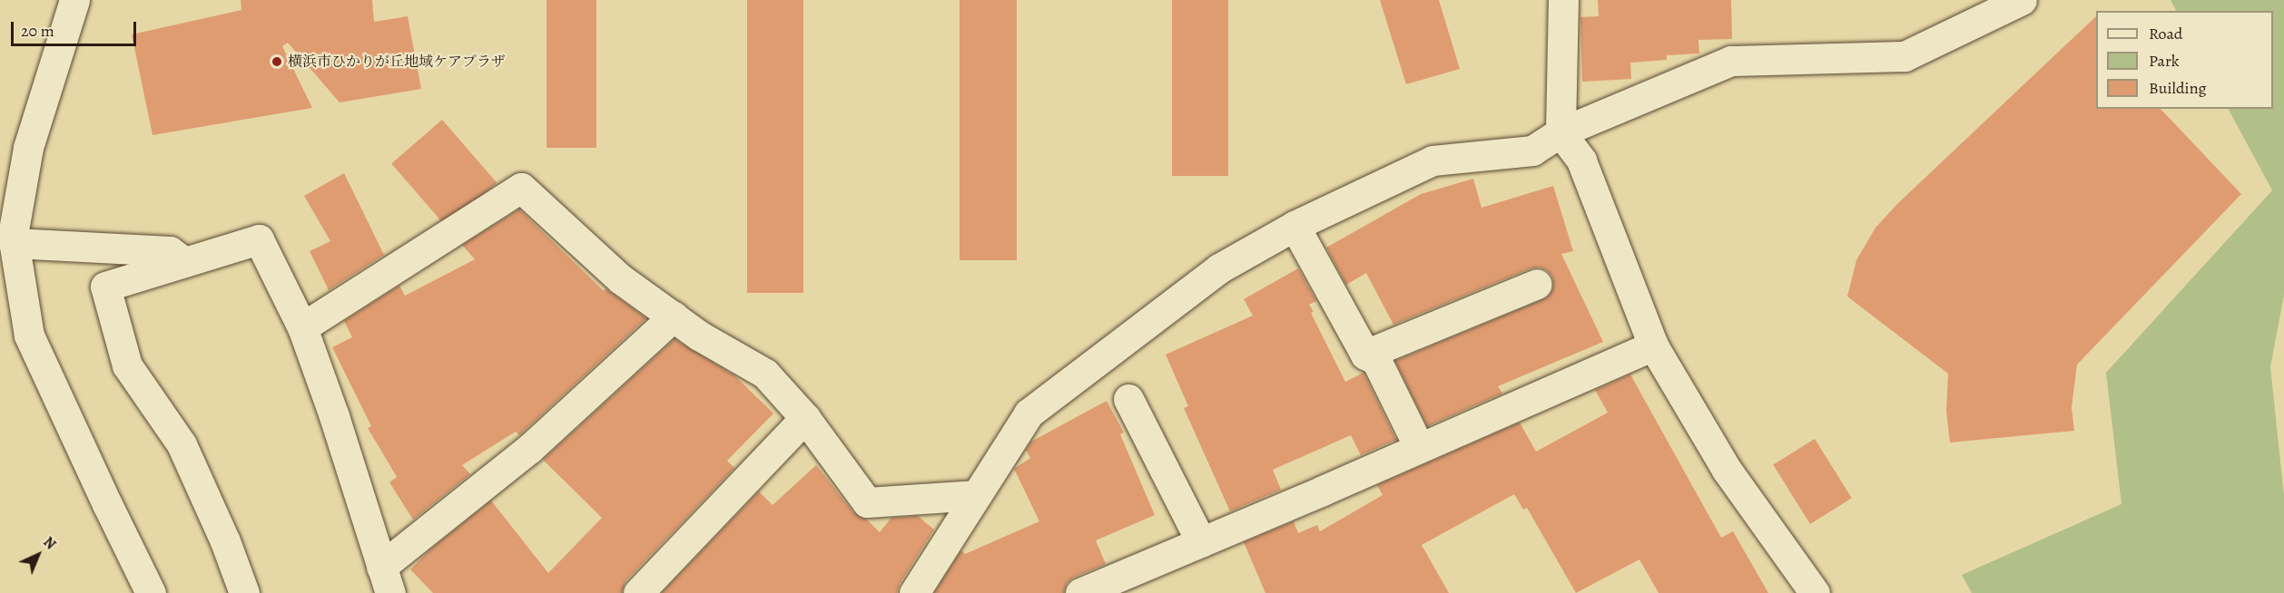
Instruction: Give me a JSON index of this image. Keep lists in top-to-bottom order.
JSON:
{
  "places": ["横浜市ひかりが丘地域ケアプラザ"],
  "legend": ["Road", "Park", "Building"],
  "scale_bar": "20 m",
  "north": "top right"
}
